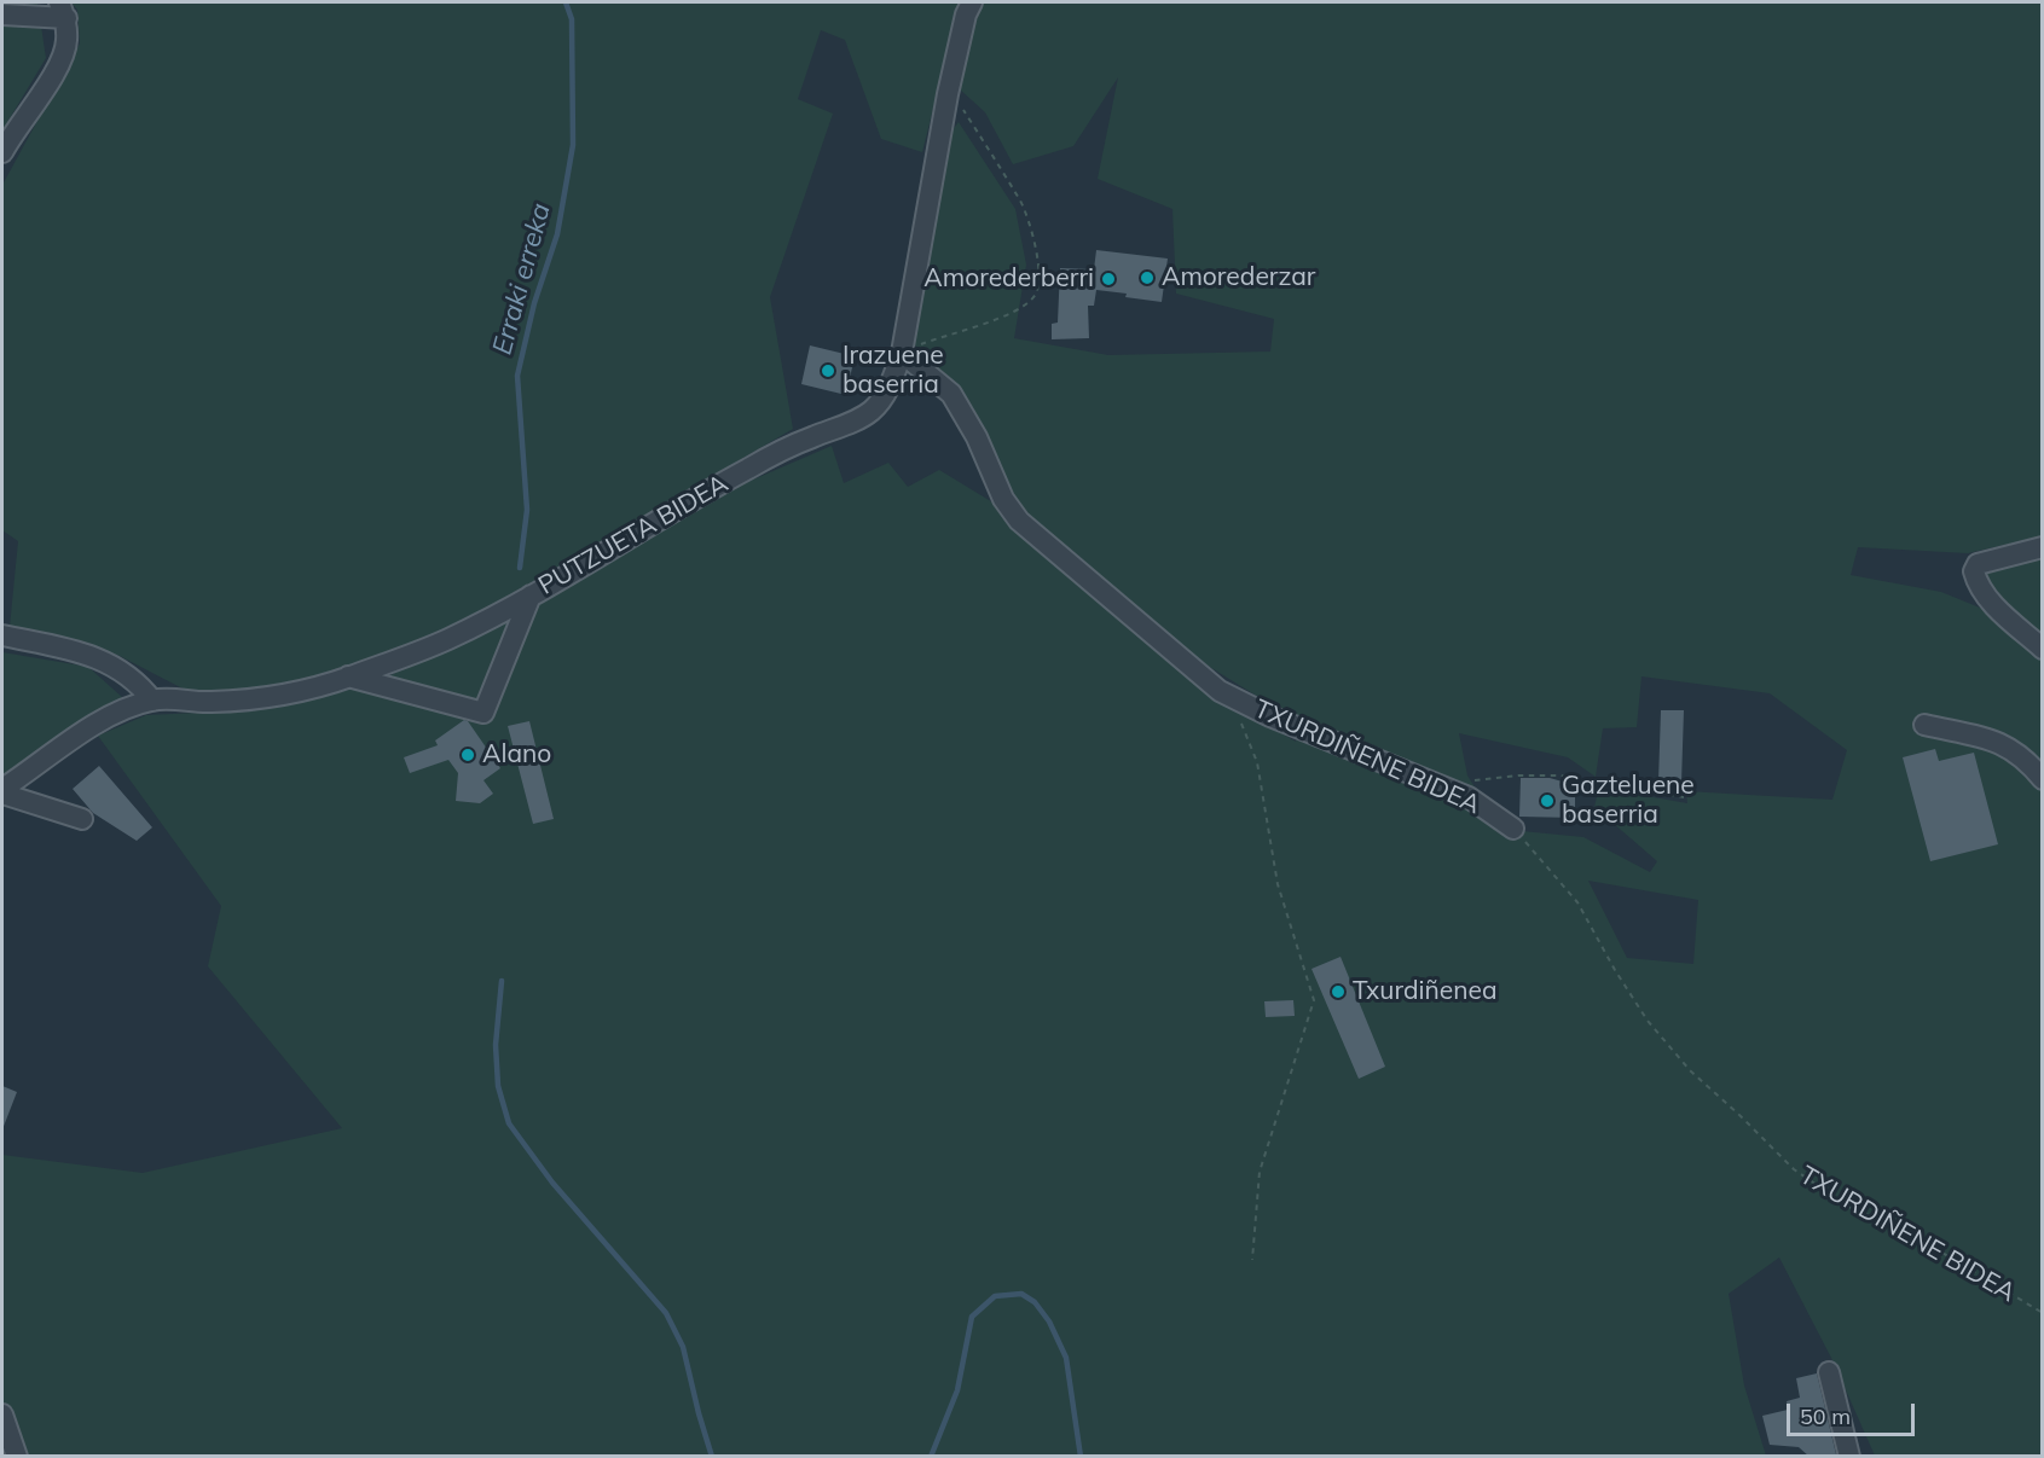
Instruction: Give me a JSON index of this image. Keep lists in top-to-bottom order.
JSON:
{
  "streets": {
    "street": ["PUTZUETA BIDEA", "TXURDIÑENE BIDEA"]
  },
  "crossings": [
    ["PUTZUETA BIDEA", "TXURDIÑENE BIDEA"]
  ],
  "water": ["Erraki erreka"],
  "places": [
    "Amorederzar",
    "Amorederberri",
    "Irazuene baserria",
    "Alano",
    "Gazteluene baserria",
    "Txurdiñenea"
  ],
  "scale_bar": "50 m"
}
